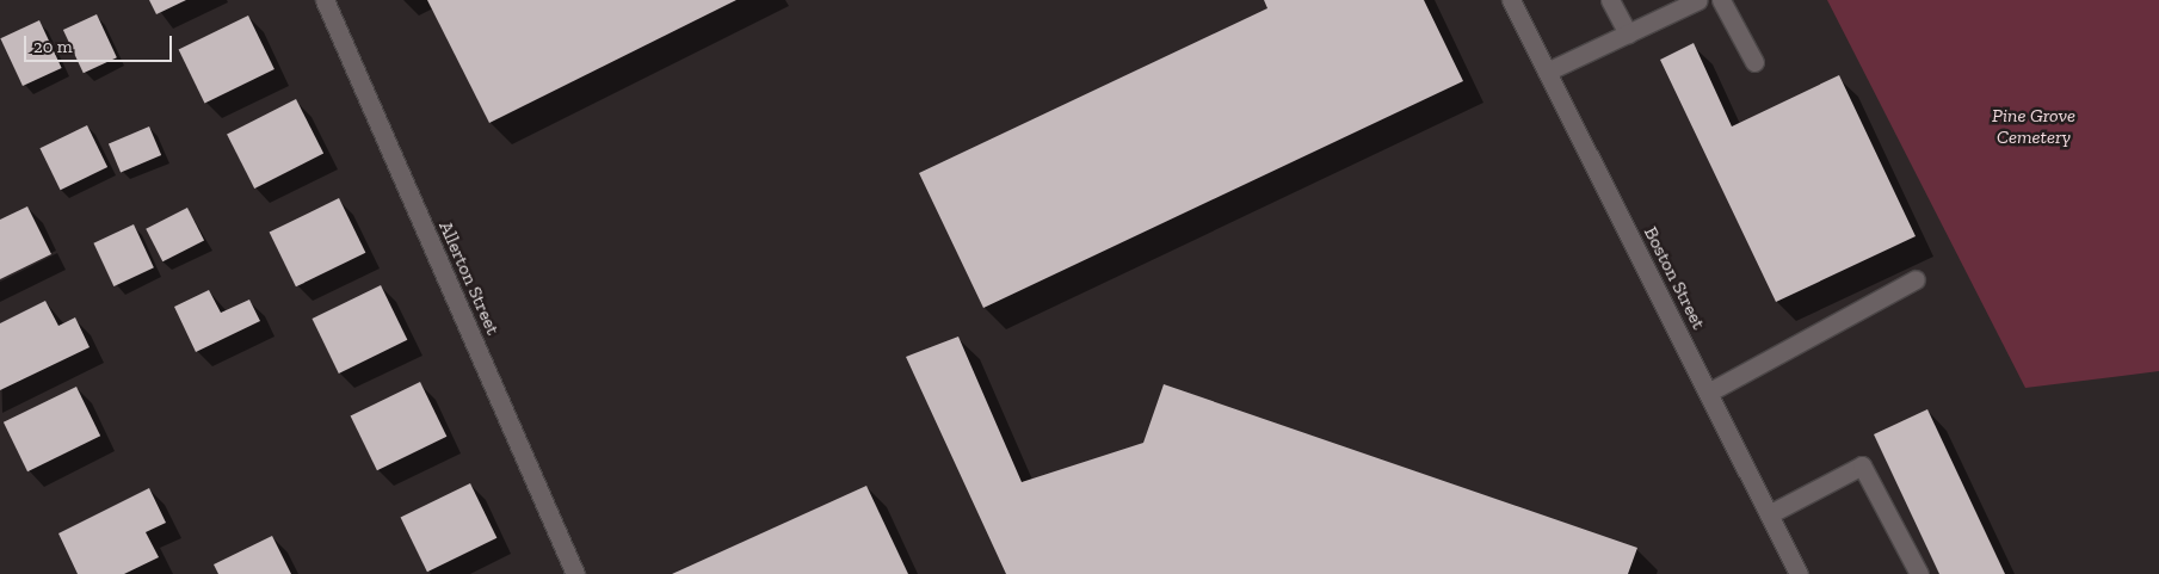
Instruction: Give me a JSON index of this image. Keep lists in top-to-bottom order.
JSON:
{
  "streets": {
    "main road": ["Allerton Street", "Boston Street"]
  },
  "parks": ["Pine Grove Cemetery"],
  "scale_bar": "20 m"
}
